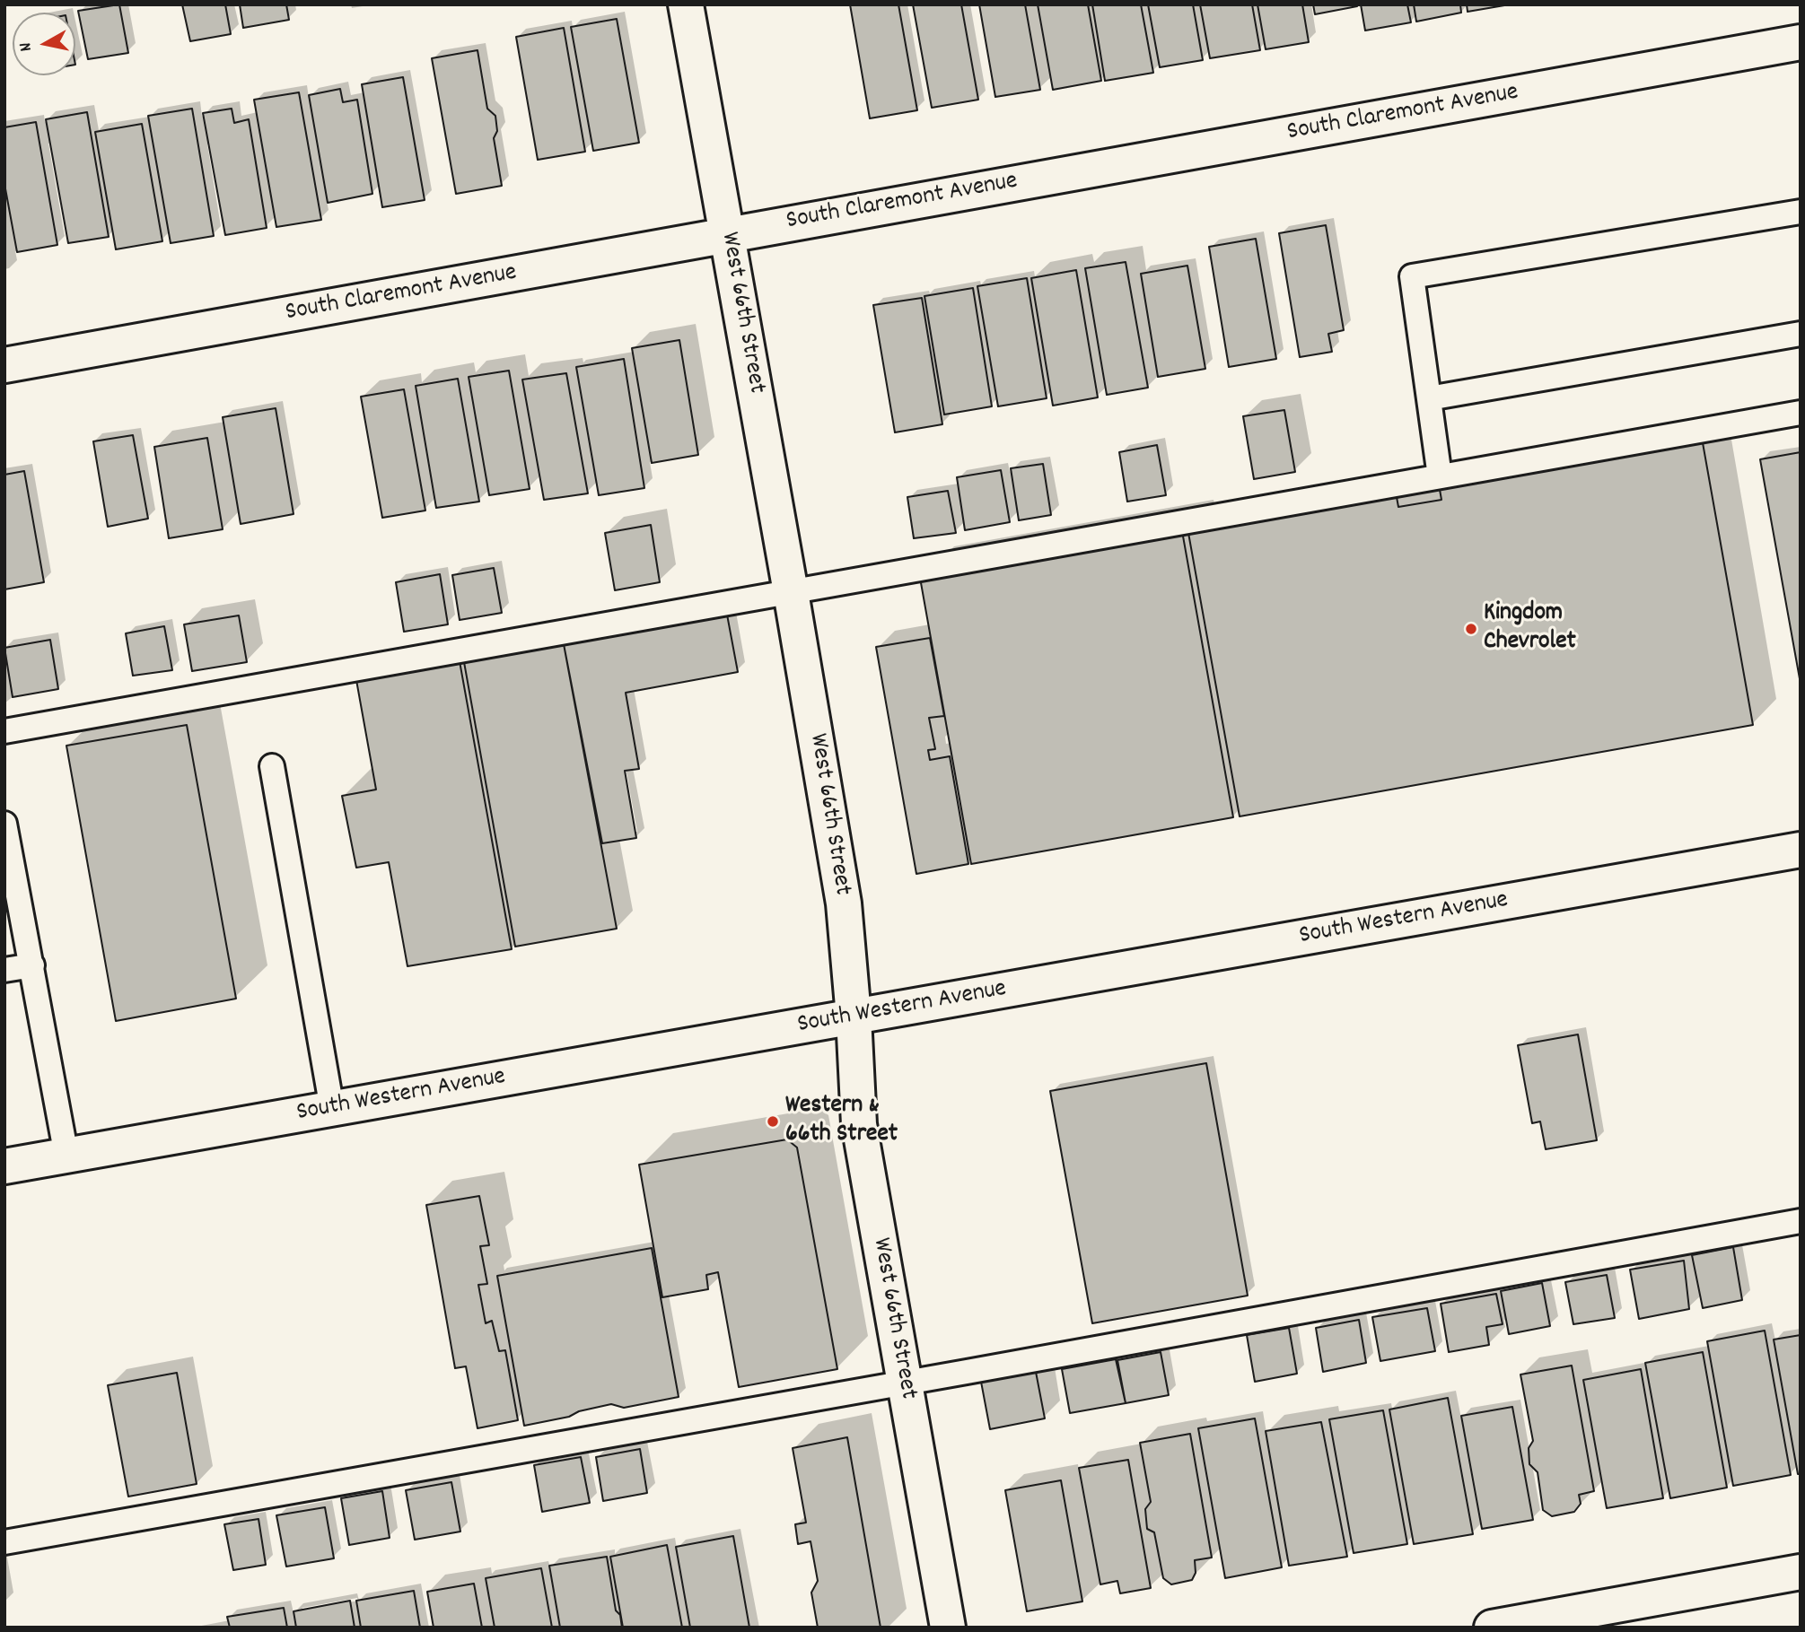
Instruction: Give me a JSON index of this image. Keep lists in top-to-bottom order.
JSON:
{
  "streets": {
    "street": ["South Claremont Avenue", "West 66th Street", "South Western Avenue"]
  },
  "crossings": [
    ["South Claremont Avenue", "West 66th Street"],
    ["West 66th Street", "South Western Avenue"]
  ],
  "places": ["Kingdom Chevrolet", "Western & 66th Street"],
  "north": "left"
}
